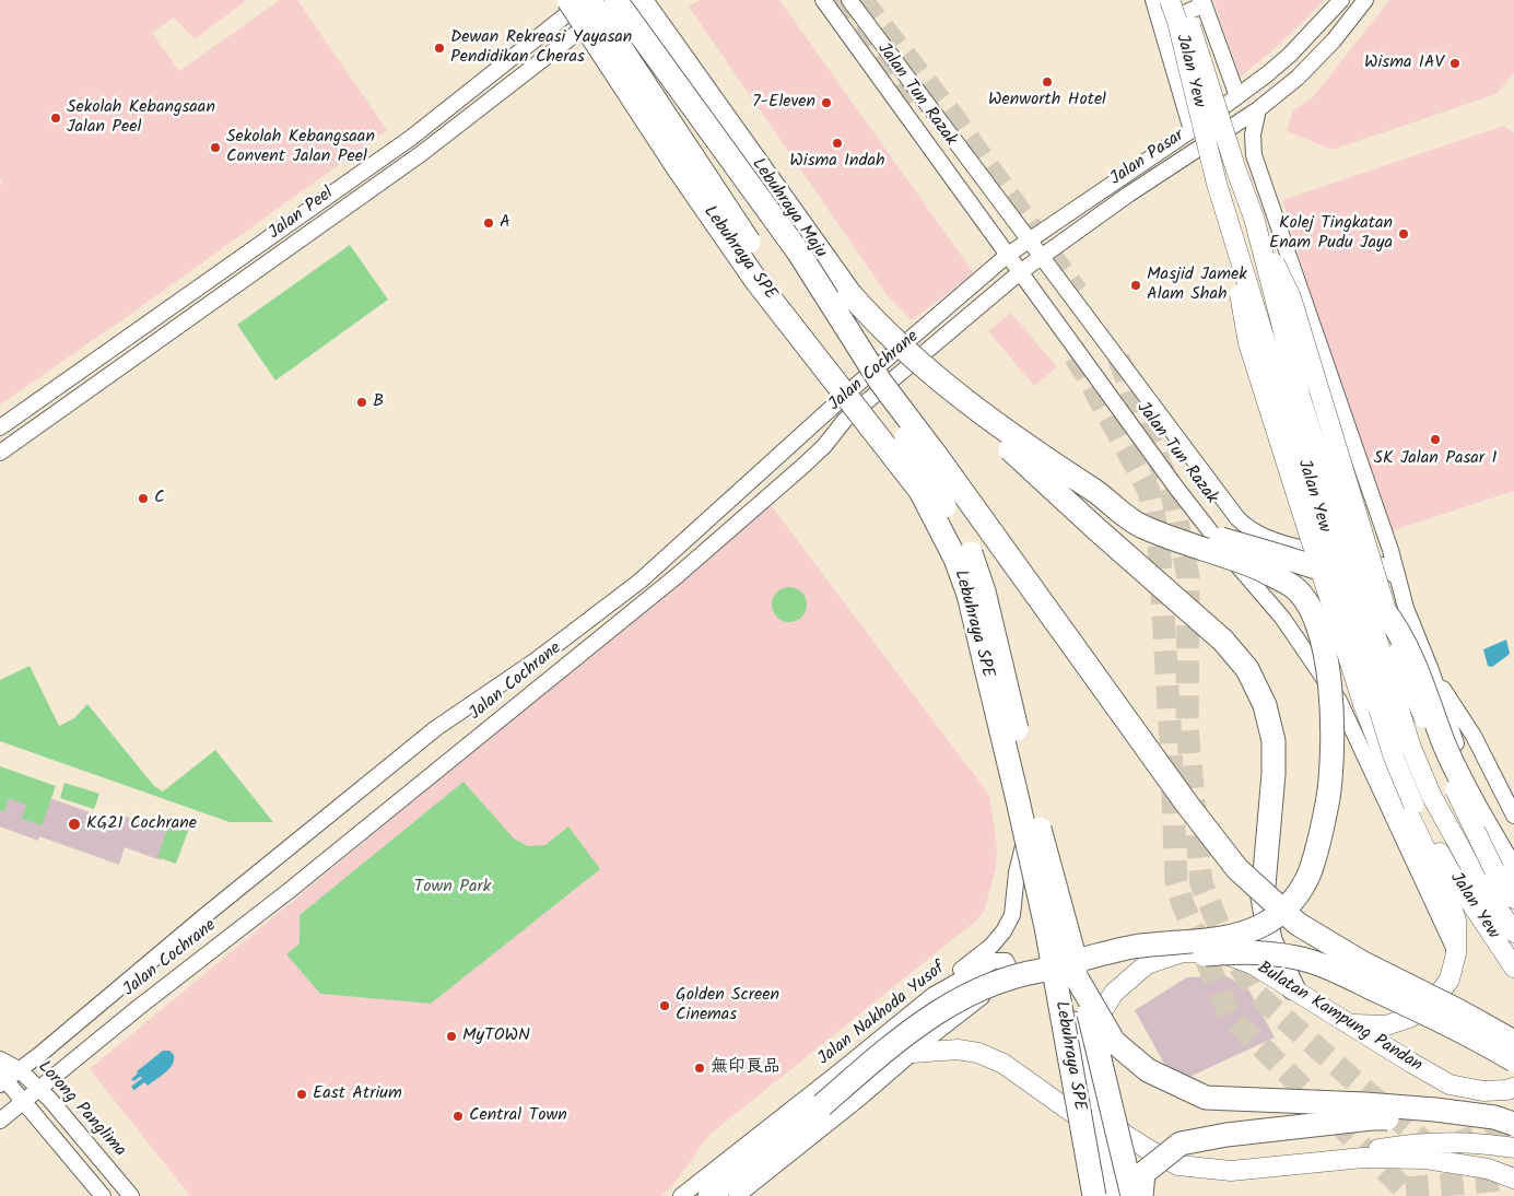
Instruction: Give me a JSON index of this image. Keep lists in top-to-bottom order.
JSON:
{
  "streets": {
    "highway": ["Lebuhraya Maju", "Lebuhraya SPE"],
    "main road": ["Jalan Yew", "Bulatan Kampung Pandan"],
    "street": [
      "Jalan Tun Razak",
      "Jalan Pasar",
      "Jalan Peel",
      "Jalan Cochrane",
      "Jalan Nakhoda Yusof",
      "Lorong Panglima"
    ]
  },
  "crossings": [
    ["Jalan Yew", "Jalan Pasar"],
    ["Jalan Tun Razak", "Jalan Pasar"],
    ["Jalan Tun Razak", "Jalan Cochrane"],
    ["Jalan Pasar", "Jalan Cochrane"],
    ["Jalan Cochrane", "Lorong Panglima"]
  ],
  "parks": ["Town Park"],
  "places": [
    "Dewan Rekreasi Yayasan Pendidikan Cheras",
    "Wisma IAV",
    "Wenworth Hotel",
    "7-Eleven",
    "Sekolah Kebangsaan Jalan Peel",
    "Wisma Indah",
    "Sekolah Kebangsaan Convent Jalan Peel",
    "A",
    "Kolej Tingkatan Enam Pudu Jaya",
    "Masjid Jamek Alam Shah",
    "B",
    "SK Jalan Pasar 1",
    "C",
    "KG21 Cochrane",
    "Golden Screen Cinemas",
    "MyTOWN",
    "無印良品",
    "East Atrium",
    "Central Town"
  ]
}
